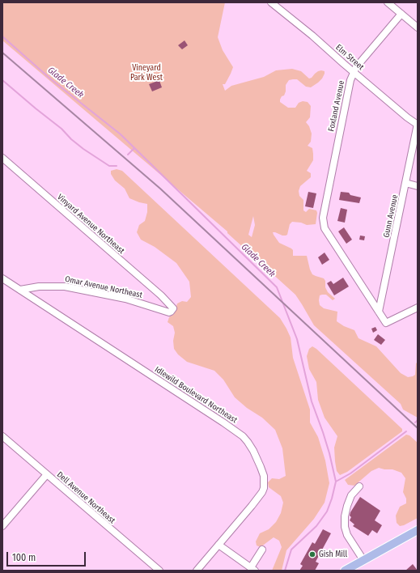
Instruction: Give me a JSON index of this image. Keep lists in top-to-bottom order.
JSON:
{
  "streets": {
    "street": [
      "Elm Street",
      "Foxland Avenue",
      "Gunn Avenue",
      "Vinyard Avenue Northeast",
      "Omar Avenue Northeast",
      "Idlewild Boulevard Northeast",
      "Dell Avenue Northeast"
    ]
  },
  "crossings": [
    ["Elm Street", "Foxland Avenue"],
    ["Elm Street", "Gunn Avenue"],
    ["Foxland Avenue", "Gunn Avenue"],
    ["Vinyard Avenue Northeast", "Omar Avenue Northeast"],
    ["Omar Avenue Northeast", "Idlewild Boulevard Northeast"]
  ],
  "water": ["Glade Creek"],
  "parks": ["Vineyard Park West"],
  "places": ["Gish Mill"],
  "scale_bar": "100 m"
}
